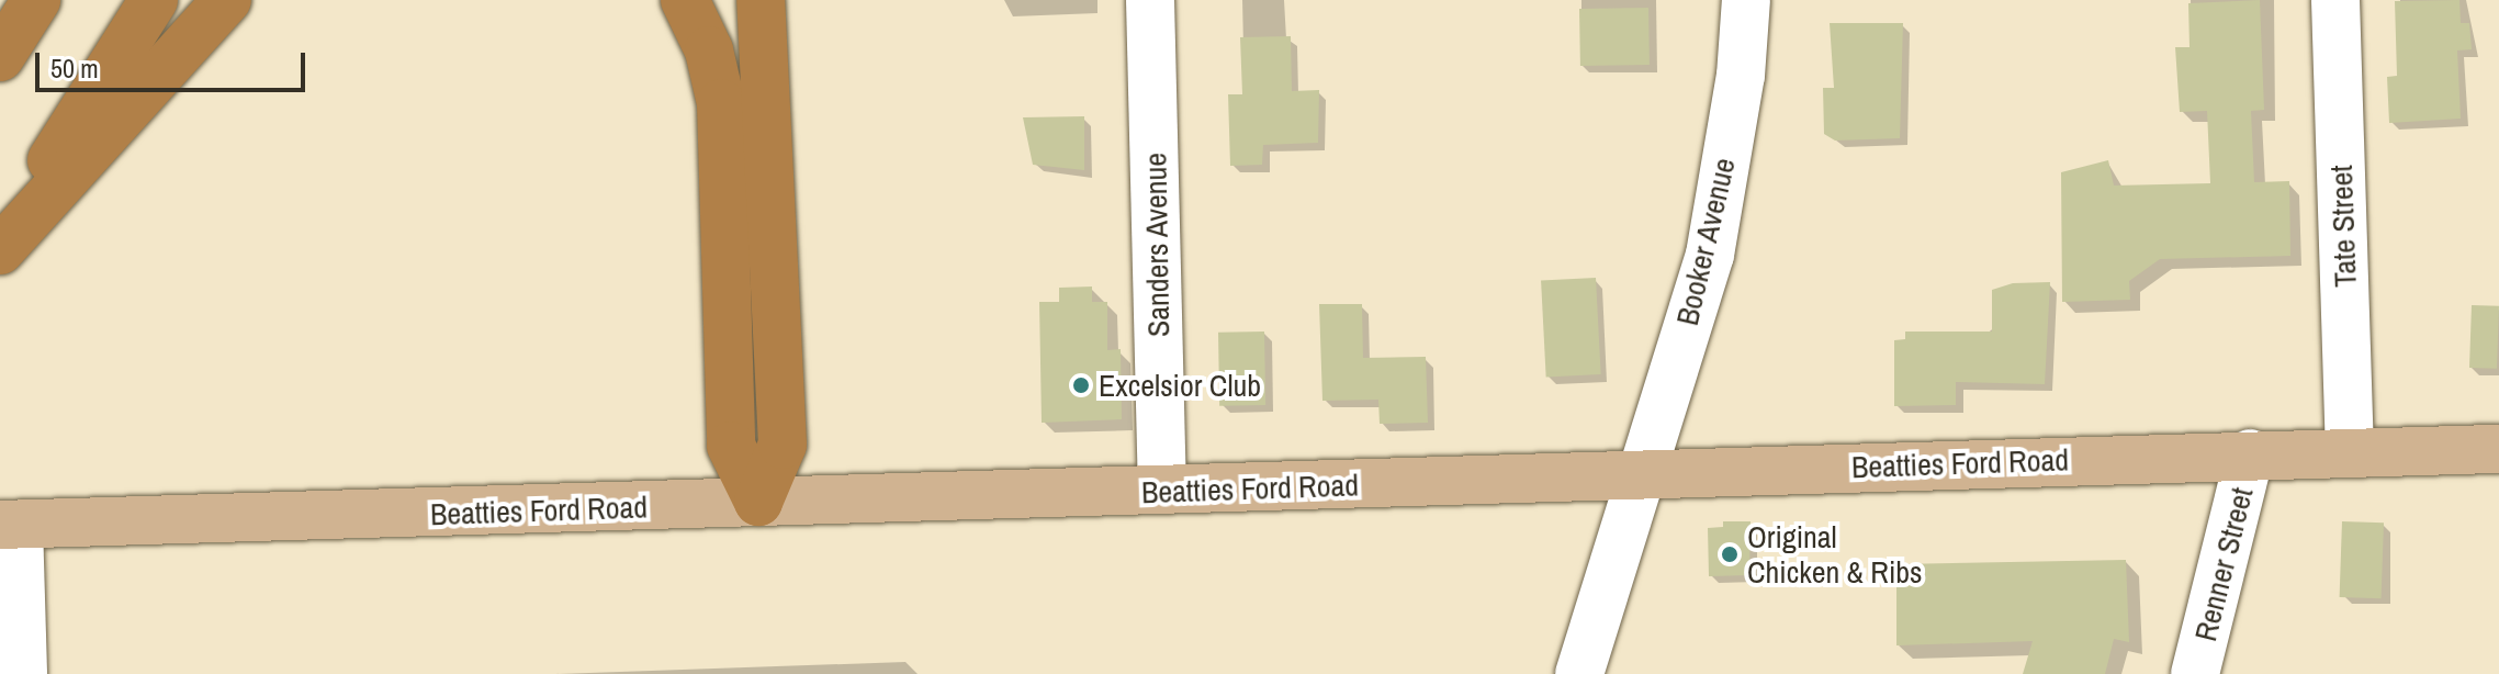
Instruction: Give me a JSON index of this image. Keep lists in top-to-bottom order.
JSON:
{
  "streets": {
    "main road": ["Beatties Ford Road"],
    "street": [
      "Tate Street",
      "Booker Avenue",
      "Sanders Avenue",
      "Renner Street"
    ]
  },
  "crossings": [
    ["Tate Street", "Beatties Ford Road"],
    ["Booker Avenue", "Beatties Ford Road"],
    ["Sanders Avenue", "Beatties Ford Road"],
    ["Beatties Ford Road", "Renner Street"]
  ],
  "places": ["Excelsior Club", "Original Chicken & Ribs"],
  "scale_bar": "50 m"
}
